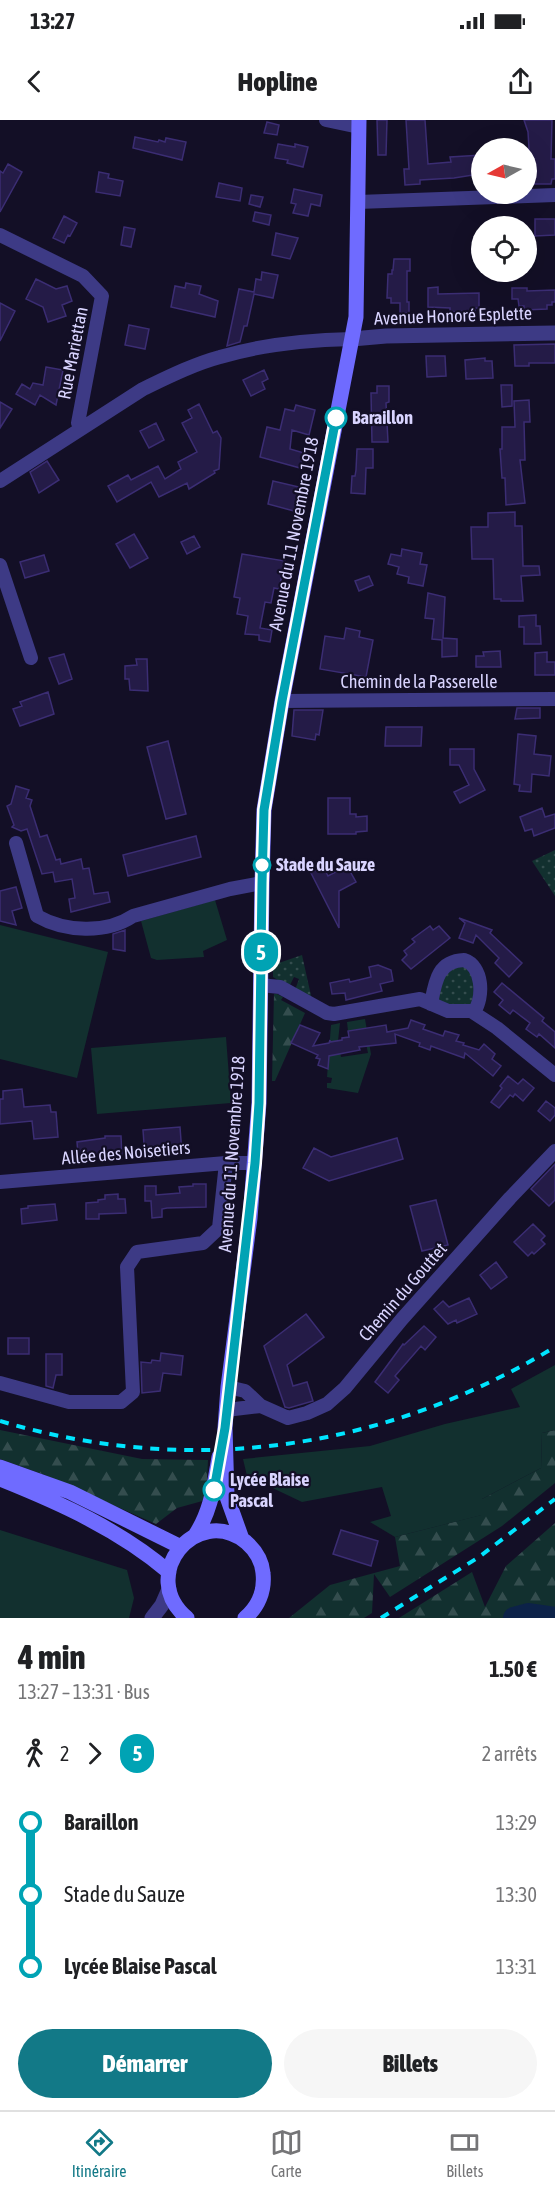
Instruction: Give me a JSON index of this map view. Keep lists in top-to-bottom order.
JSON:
{
  "streets": {
    "main road": ["Avenue du 11 Novembre 1918"],
    "street": [
      "Avenue Honoré Esplette",
      "Rue Mariettan",
      "Chemin de la Passerelle",
      "Allée des Noisetiers",
      "Chemin du Gouttet"
    ]
  },
  "crossings": [
    ["Avenue Honoré Esplette", "Avenue du 11 Novembre 1918"],
    ["Avenue du 11 Novembre 1918", "Chemin de la Passerelle"],
    ["Avenue du 11 Novembre 1918", "Allée des Noisetiers"],
    ["Avenue du 11 Novembre 1918", "Chemin du Gouttet"]
  ],
  "places": ["Baraillon", "Stade du Sauze", "Lycée Blaise Pascal"],
  "lines": ["bus line 5"],
  "north": "left",
  "page": {
    "status": "13:27",
    "header": "Hopline",
    "on_map": "5",
    "heading": ["4 min", "13:27 – 13:31 · Bus", "1.50 €"],
    "legs": ["2", "5", "2 arrêts"],
    "list": [
      {
        "name": "Baraillon",
        "value": "13:29"
      },
      {
        "name": "Stade du Sauze",
        "value": "13:30"
      },
      {
        "name": "Lycée Blaise Pascal",
        "value": "13:31"
      }
    ],
    "buttons": ["Démarrer", "Billets"],
    "tabs": ["Itinéraire", "Carte", "Billets"]
  }
}
